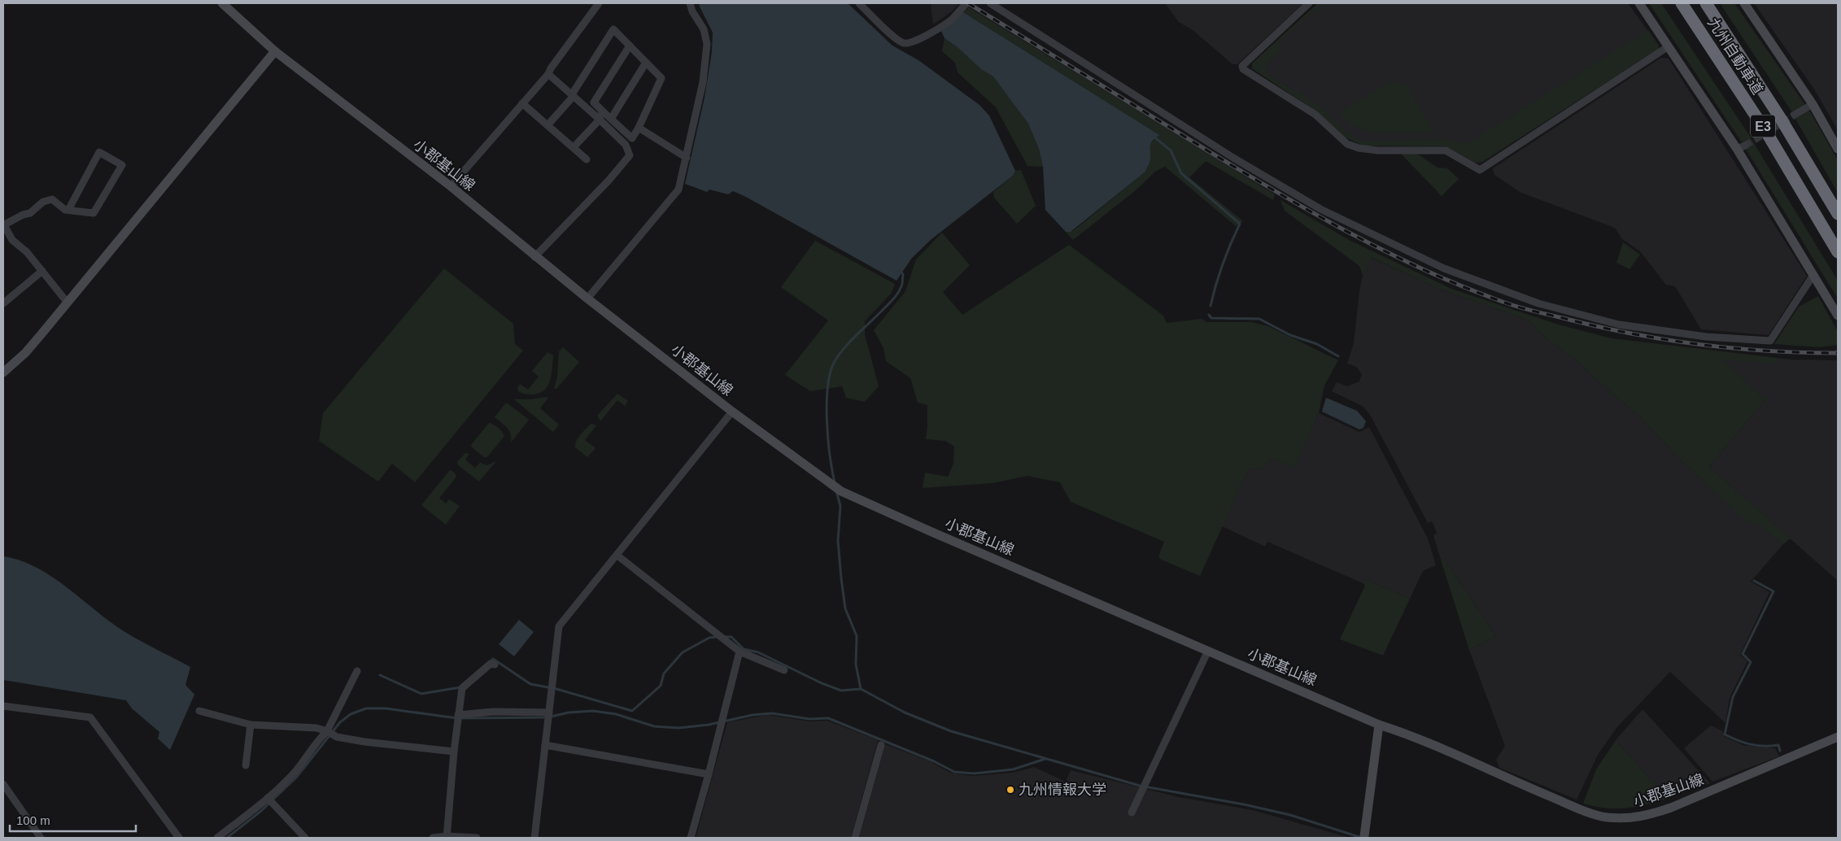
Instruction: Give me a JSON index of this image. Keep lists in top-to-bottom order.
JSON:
{
  "streets": {
    "highway": ["九州自動車道", "E3"],
    "main road": ["小郡基山線"]
  },
  "places": ["九州情報大学"],
  "scale_bar": "100 m"
}
